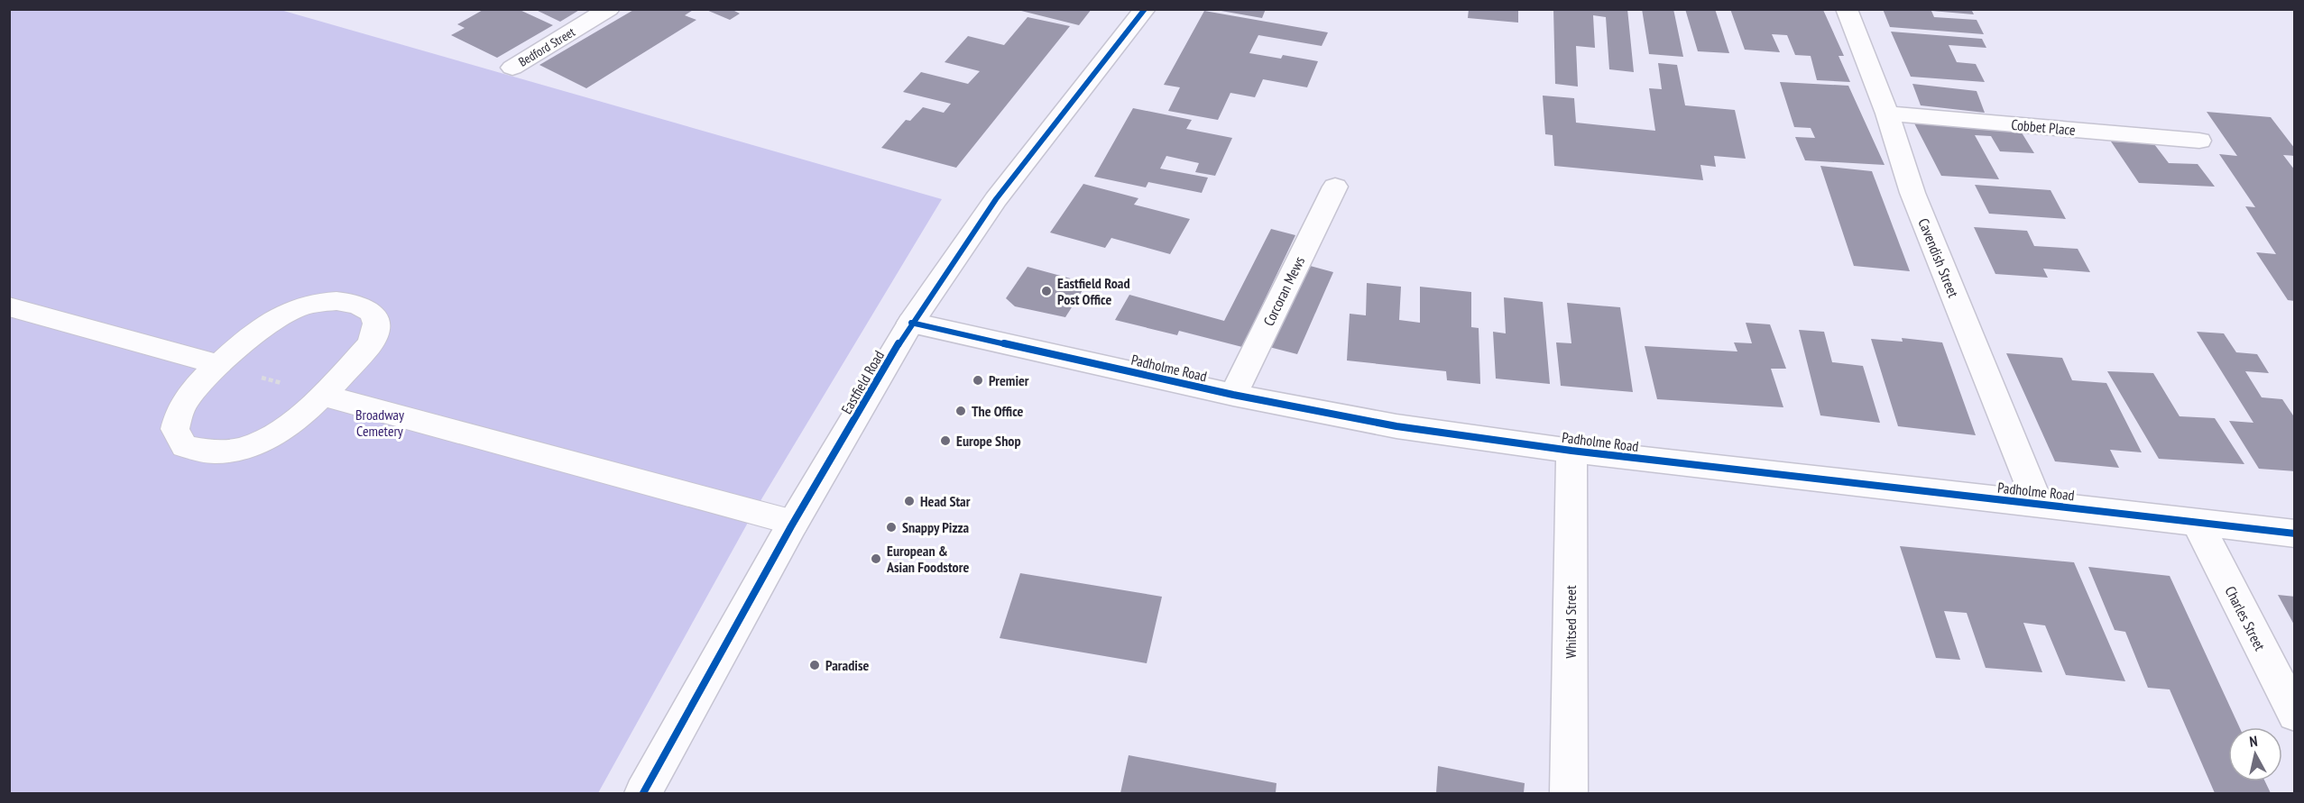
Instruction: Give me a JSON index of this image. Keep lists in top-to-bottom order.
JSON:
{
  "streets": {
    "street": [
      "Bedford Street",
      "Cobbet Place",
      "Cavendish Street",
      "Corcoran Mews",
      "Padholme Road",
      "Eastfield Road",
      "Charles Street",
      "Whitsed Street"
    ]
  },
  "crossings": [
    ["Cobbet Place", "Cavendish Street"],
    ["Cavendish Street", "Padholme Road"],
    ["Corcoran Mews", "Padholme Road"],
    ["Padholme Road", "Eastfield Road"],
    ["Padholme Road", "Charles Street"],
    ["Padholme Road", "Whitsed Street"]
  ],
  "parks": ["Broadway Cemetery"],
  "places": [
    "Eastfield Road Post Office",
    "Premier",
    "The Office",
    "Europe Shop",
    "Head Star",
    "Snappy Pizza",
    "European & Asian Foodstore",
    "Paradise"
  ],
  "north": "top"
}
